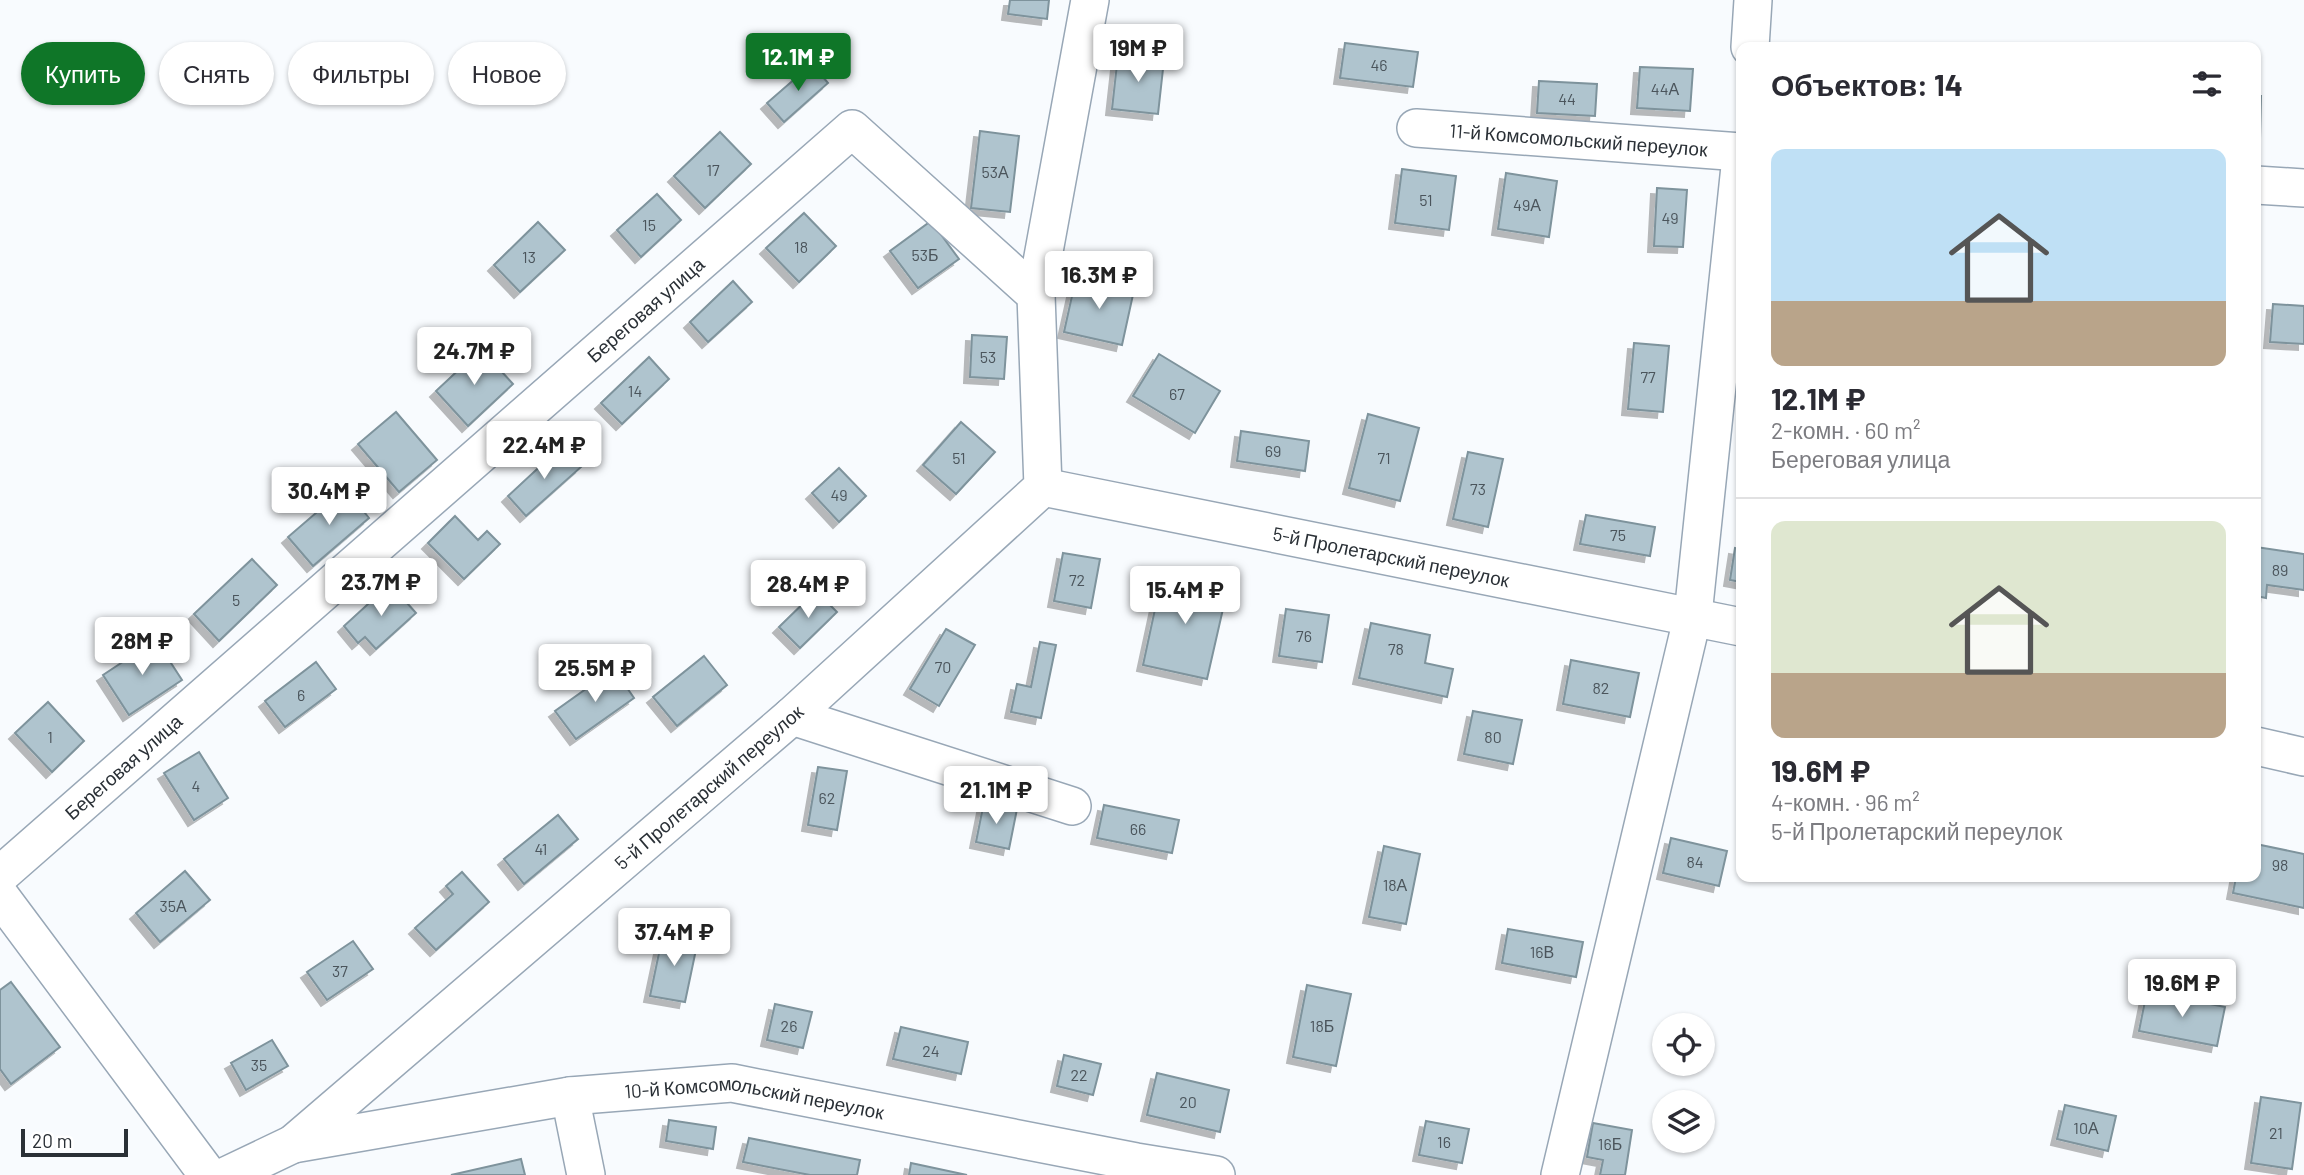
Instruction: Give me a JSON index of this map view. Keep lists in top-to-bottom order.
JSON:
{
  "streets": {
    "street": [
      "11-й Комсомольский переулок",
      "Береговая улица",
      "5-й Пролетарский переулок",
      "10-й Комсомольский переулок"
    ]
  },
  "crossings": [
    ["5-й Пролетарский переулок", "10-й Комсомольский переулок"]
  ],
  "house_numbers": [
    "46",
    "44А",
    "44",
    "17",
    "53А",
    "51",
    "49А",
    "49",
    "15",
    "18",
    "53Б",
    "13",
    "53",
    "77",
    "14",
    "67",
    "69",
    "51",
    "71",
    "73",
    "49",
    "75",
    "89",
    "72",
    "5",
    "76",
    "78",
    "70",
    "82",
    "6",
    "1",
    "80",
    "4",
    "62",
    "66",
    "41",
    "84",
    "98",
    "18А",
    "35А",
    "16В",
    "37",
    "26",
    "18Б",
    "24",
    "35",
    "22",
    "20",
    "10А",
    "21",
    "16",
    "16Б"
  ],
  "scale_bar": "20 m",
  "page": {
    "price": [
      "19M ₽",
      "12.1M ₽",
      "16.3M ₽",
      "24.7M ₽",
      "22.4M ₽",
      "30.4M ₽",
      "23.7M ₽",
      "28.4M ₽",
      "15.4M ₽",
      "28M ₽",
      "25.5M ₽",
      "21.1M ₽",
      "37.4M ₽",
      "19.6M ₽"
    ],
    "chip": [
      "Купить",
      "Снять",
      "Фильтры",
      "Новое"
    ],
    "heading": "Объектов: 14",
    "list": [
      {
        "name": "12.1M ₽",
        "note": "2-комн. · 60 m² · Береговая улица"
      },
      {
        "name": "19.6M ₽",
        "note": "4-комн. · 96 m² · 5-й Пролетарский переулок"
      }
    ],
    "scale": "20 m"
  }
}
